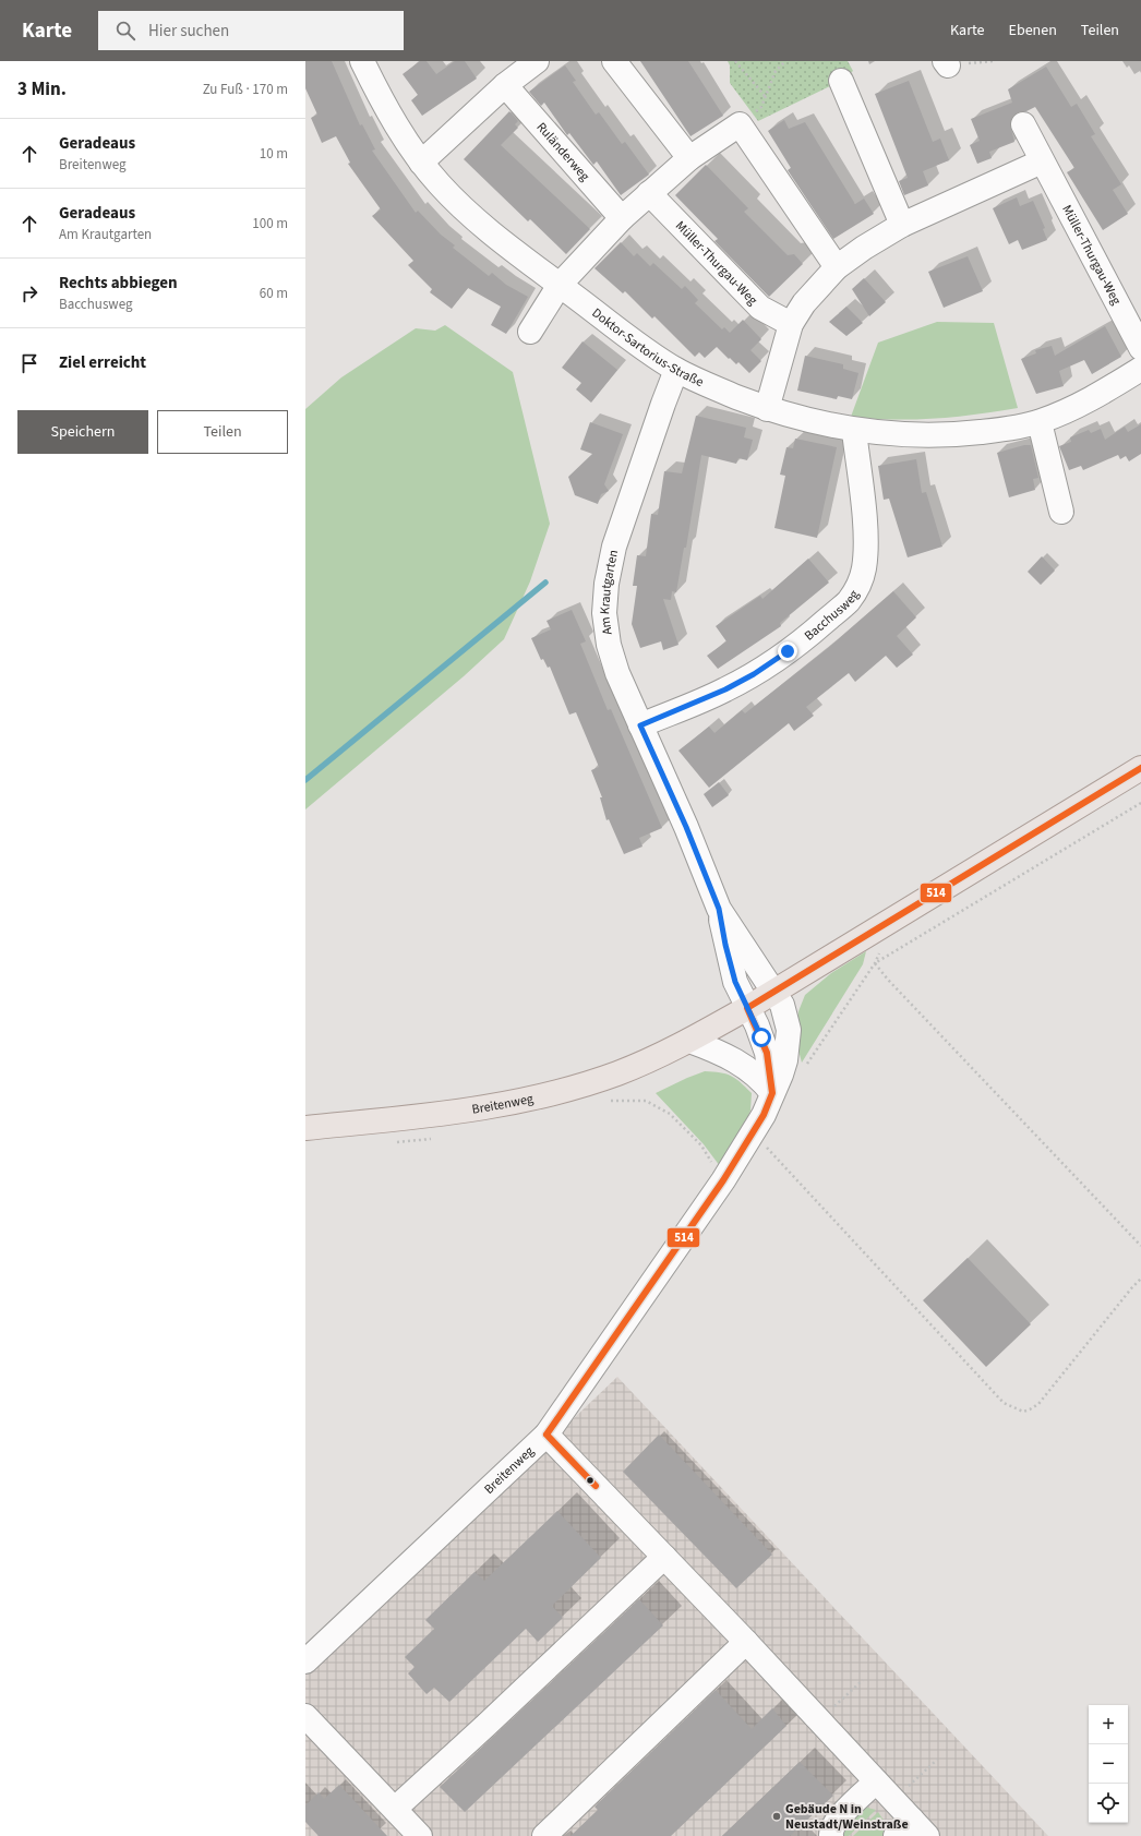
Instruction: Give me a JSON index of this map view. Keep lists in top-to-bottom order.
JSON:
{
  "streets": {
    "main road": ["Breitenweg"],
    "street": [
      "Ruländerweg",
      "Müller-Thurgau-Weg",
      "Doktor-Sartorius-Straße",
      "Am Krautgarten",
      "Bacchusweg"
    ]
  },
  "crossings": [
    ["Doktor-Sartorius-Straße", "Am Krautgarten"],
    ["Doktor-Sartorius-Straße", "Bacchusweg"],
    ["Am Krautgarten", "Bacchusweg"],
    ["Am Krautgarten", "Breitenweg"]
  ],
  "places": ["Gebäude N in Neustadt/Weinstraße"],
  "lines": ["transit line 514"],
  "page": {
    "header": "Karte",
    "search": "Hier suchen",
    "nav": ["Karte", "Ebenen", "Teilen"],
    "heading": ["3 Min.", "Zu Fuß · 170 m"],
    "list": [
      ["Geradeaus", "Breitenweg", "10 m"],
      ["Geradeaus", "Am Krautgarten", "100 m"],
      ["Rechts abbiegen", "Bacchusweg", "60 m"],
      "Ziel erreicht"
    ],
    "buttons": ["Speichern", "Teilen"],
    "map_buttons": ["+", "−"]
  }
}
